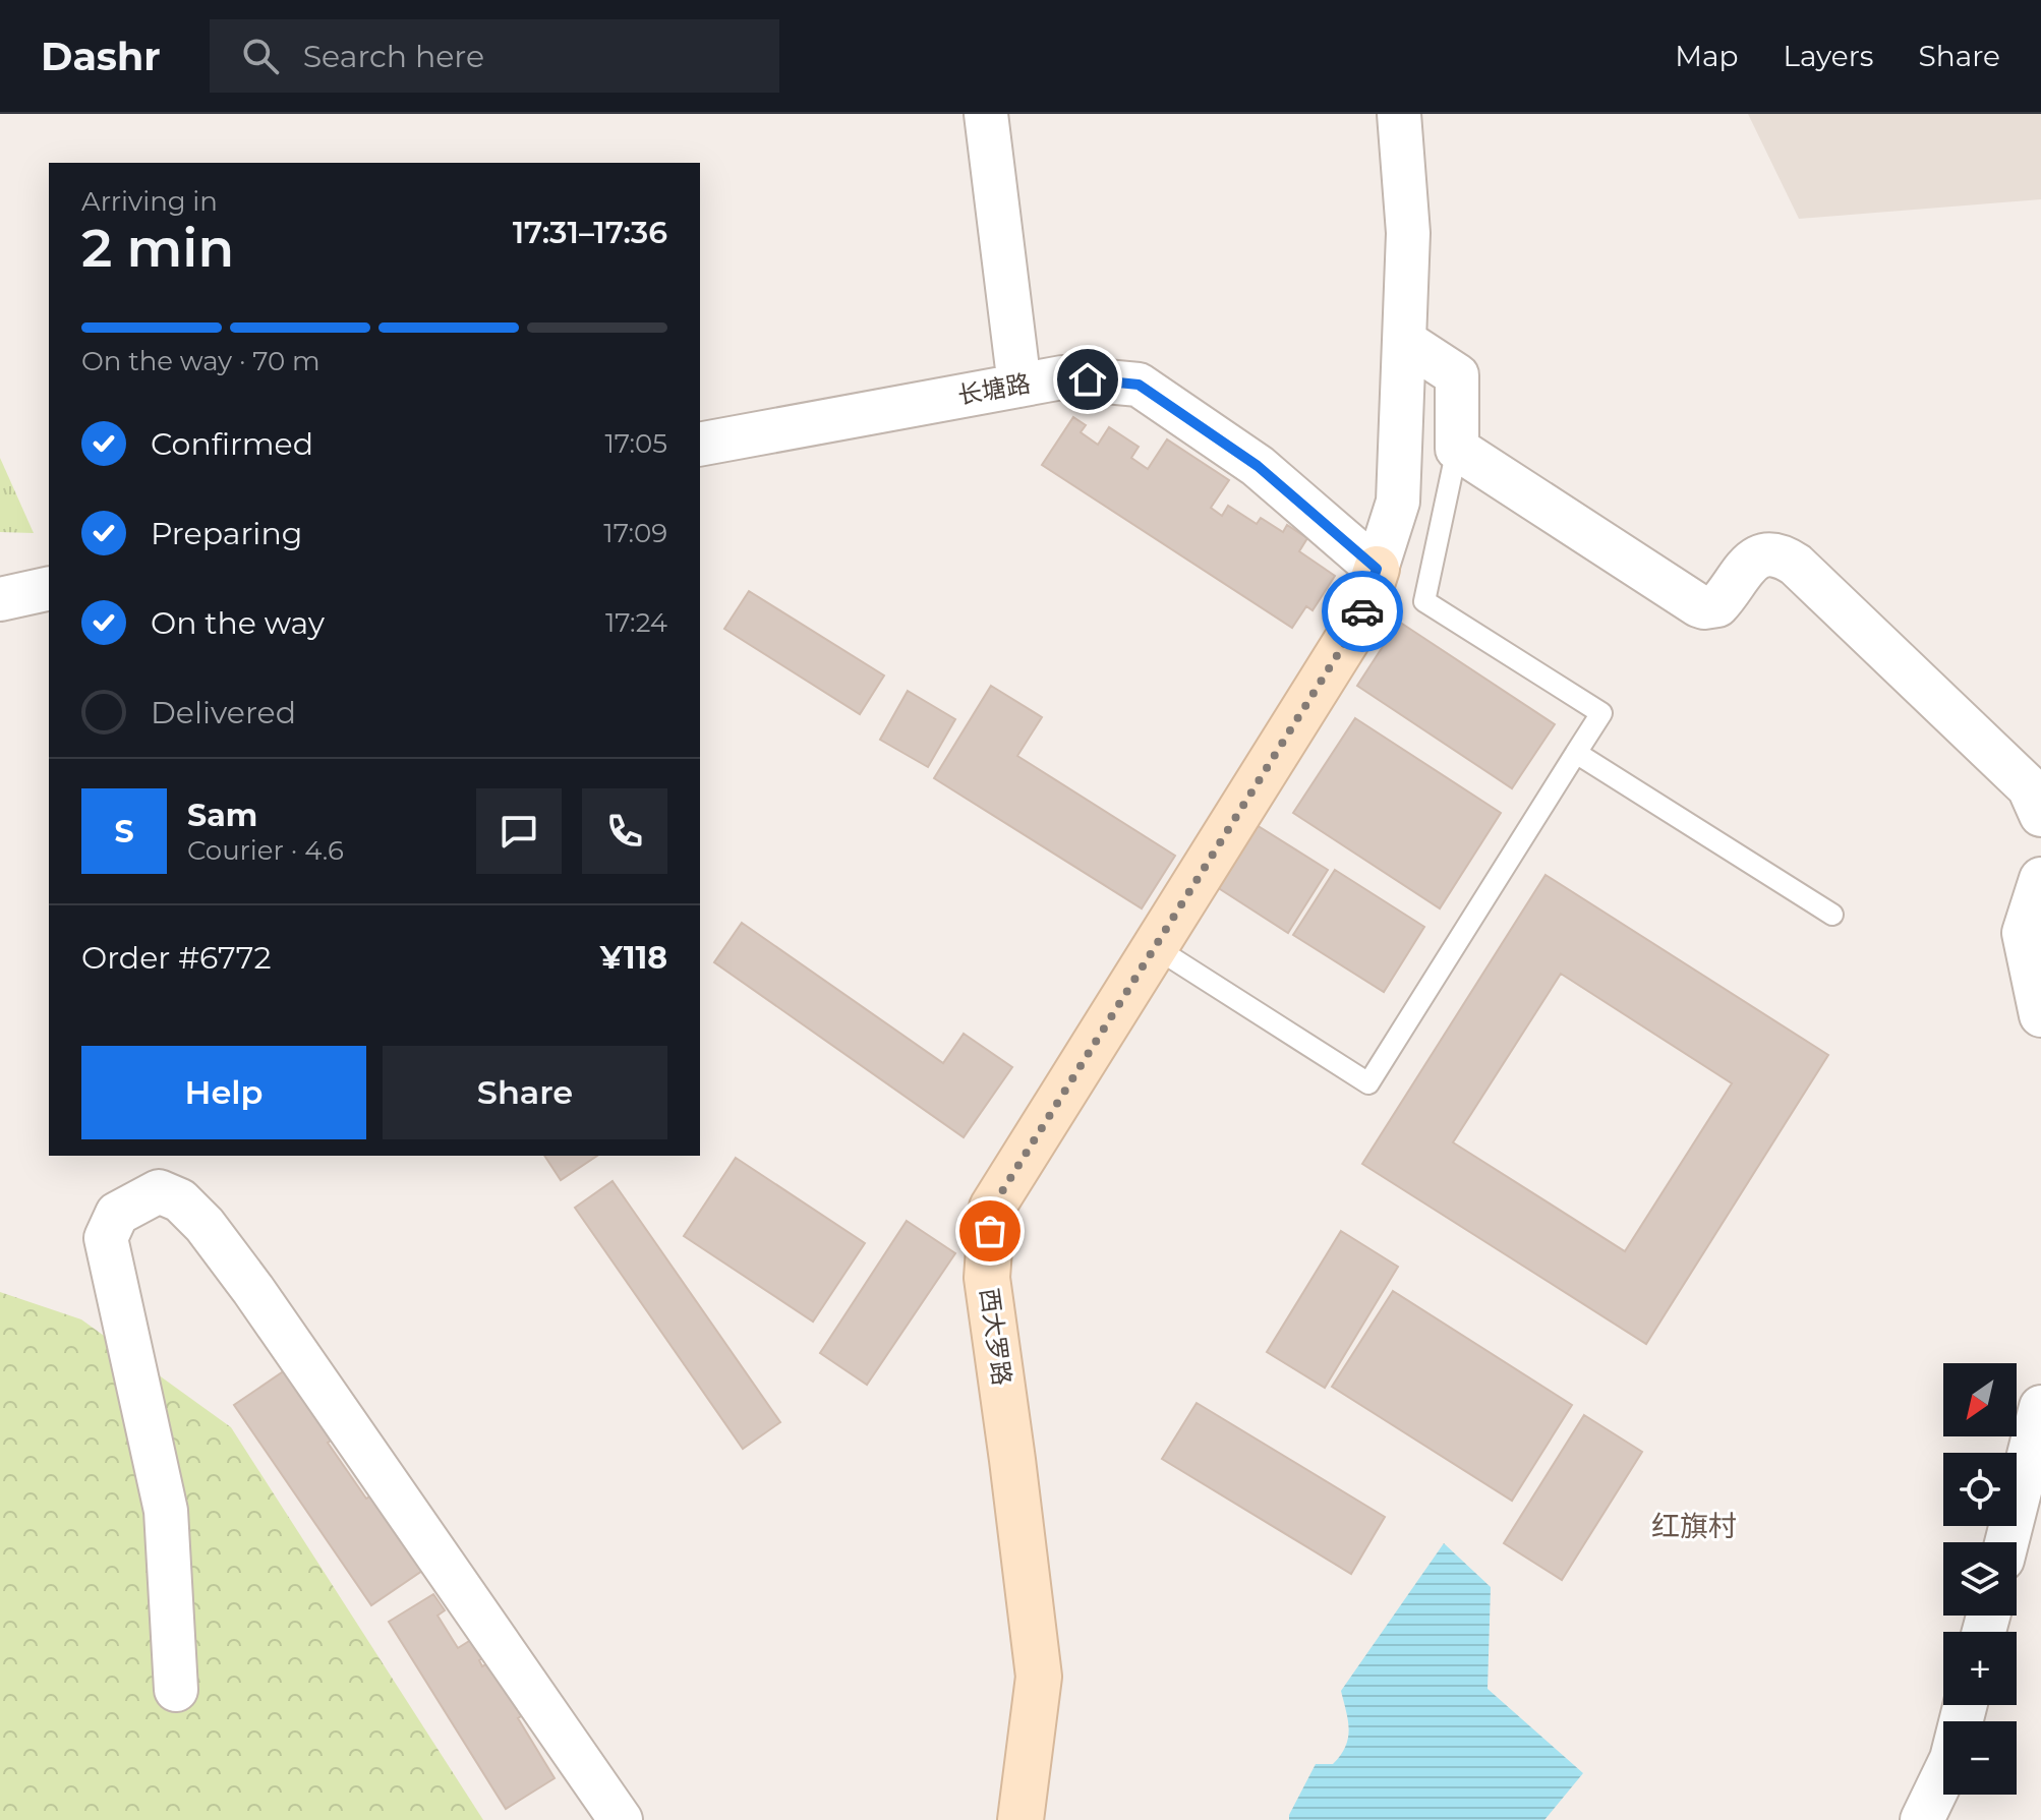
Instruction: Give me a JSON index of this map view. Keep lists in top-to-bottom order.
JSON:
{
  "streets": {
    "street": ["长塘路", "西大罗路"]
  },
  "crossings": [
    ["长塘路", "西大罗路"]
  ],
  "districts": ["红旗村"],
  "north": "bottom left",
  "page": {
    "header": "Dashr",
    "search": "Search here",
    "nav": ["Map", "Layers", "Share"],
    "heading": ["2 min", "Arriving in", "17:31–17:36"],
    "panel": [
      "Sam",
      "Courier · 4.6",
      "Order #6772",
      "¥118"
    ],
    "bar": "On the way · 70 m",
    "list": [
      ["Confirmed", "17:05"],
      ["Preparing", "17:09"],
      ["On the way", "17:24"],
      "Delivered"
    ],
    "round": "S",
    "buttons": ["Help", "Share"],
    "map_buttons": ["+", "−"]
  }
}
